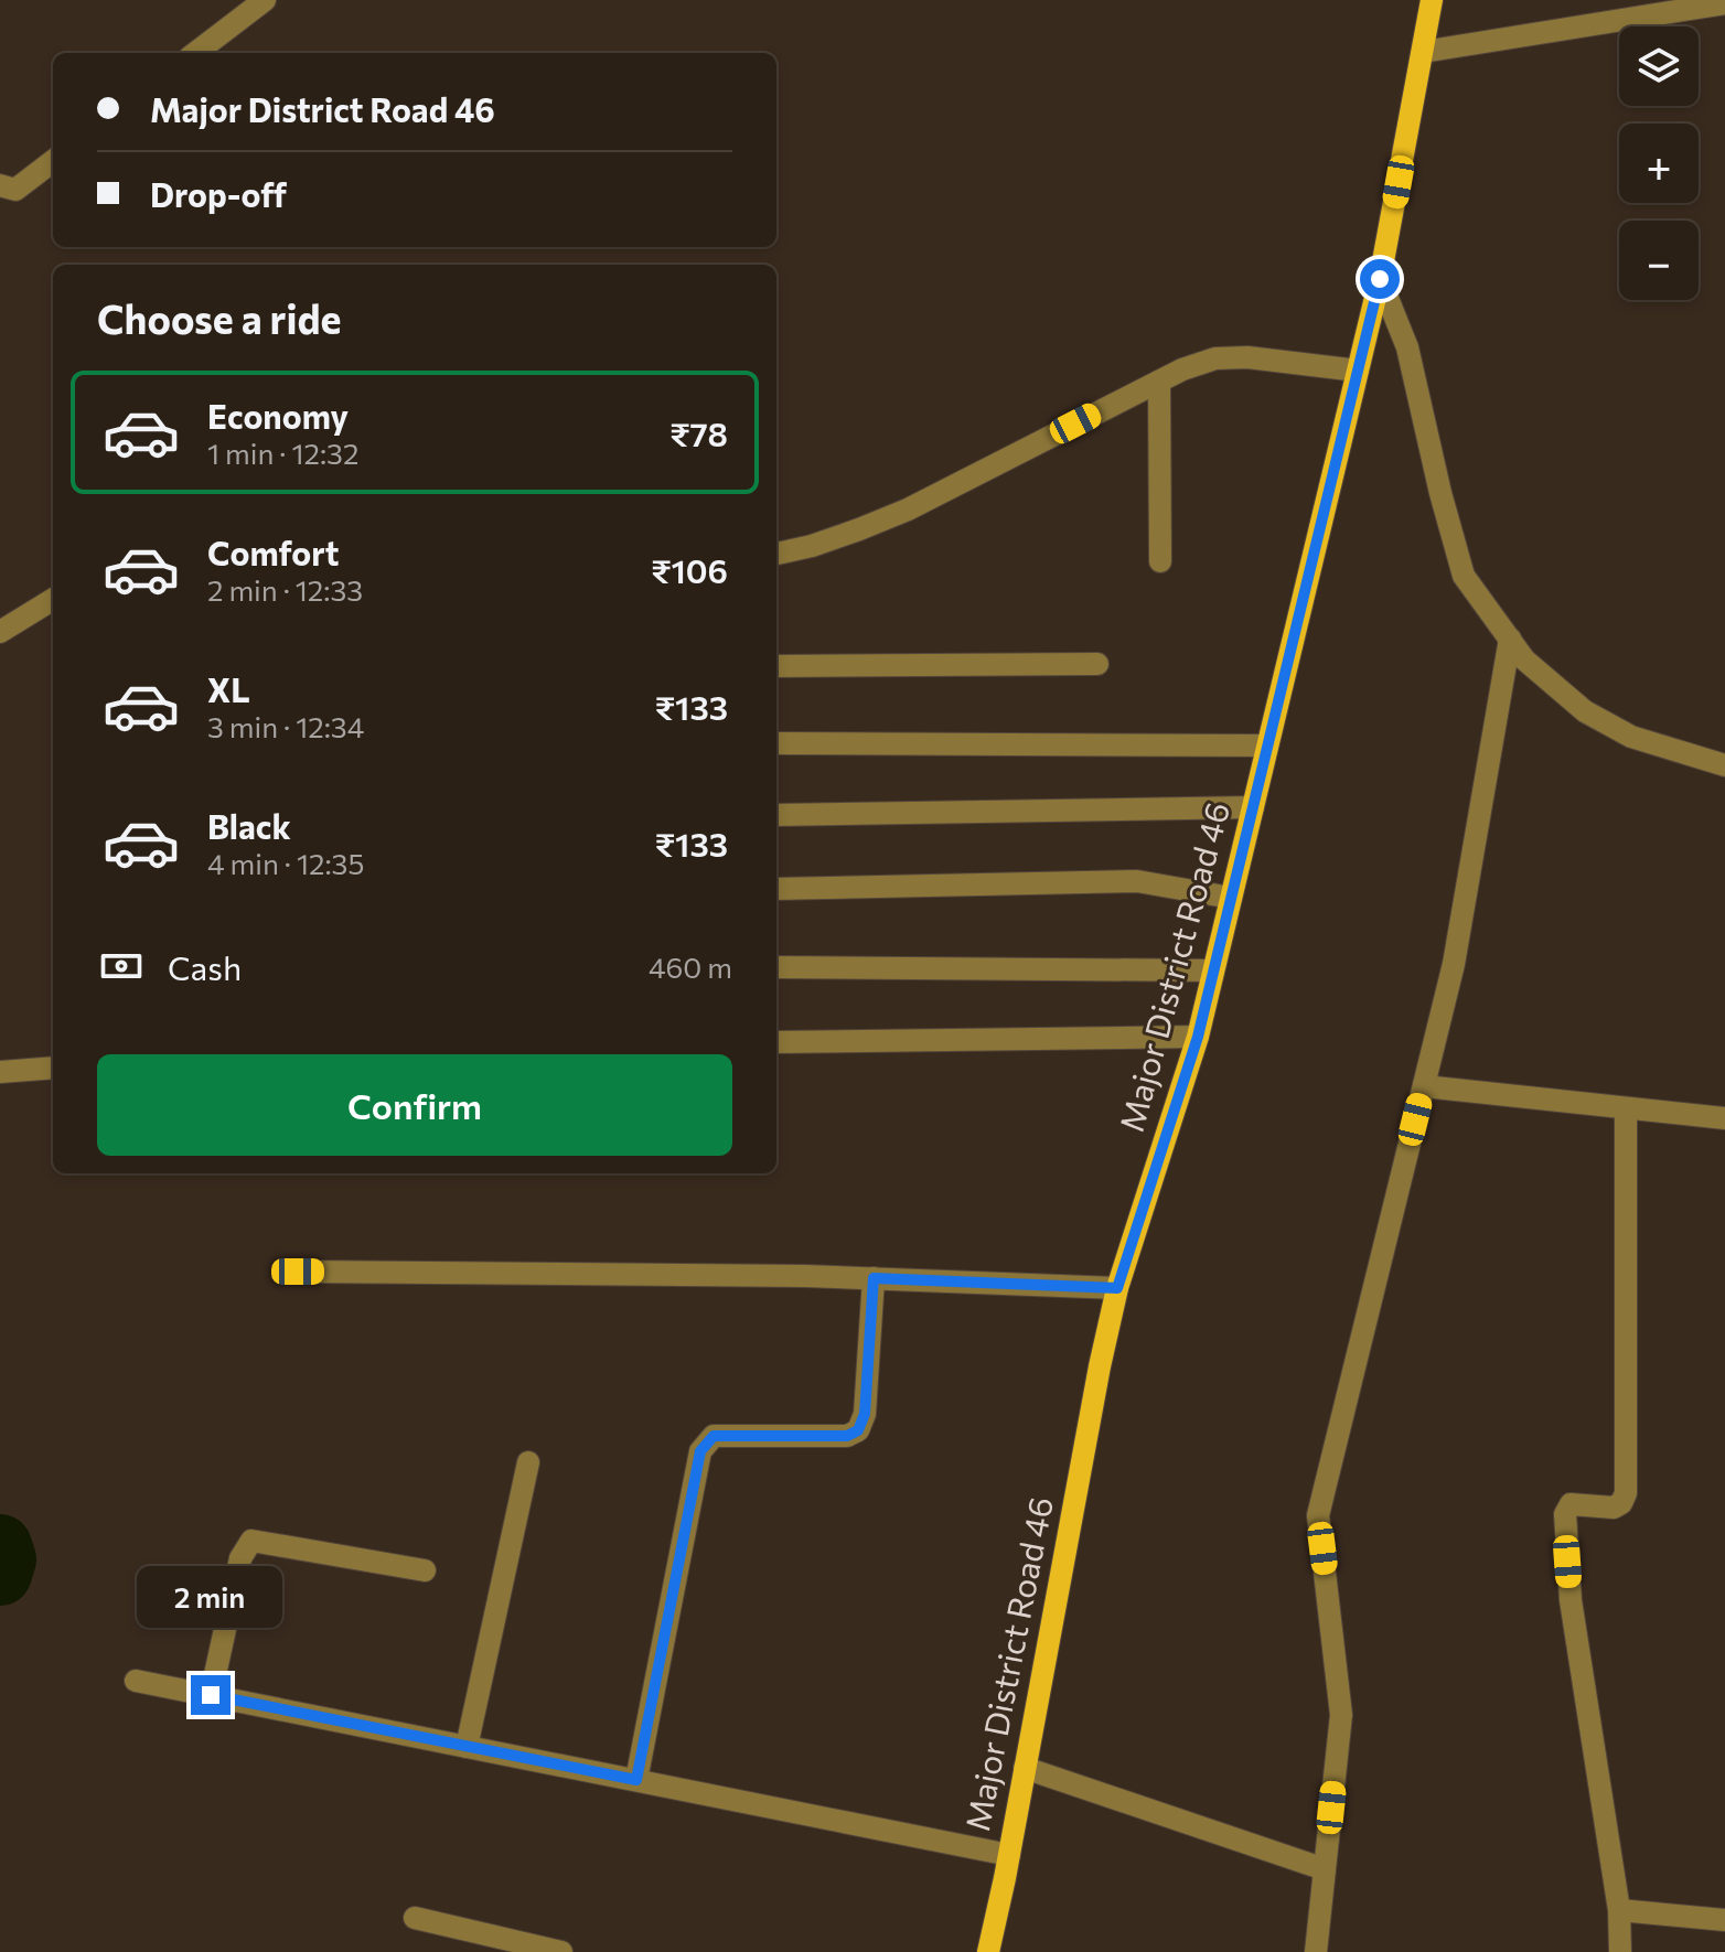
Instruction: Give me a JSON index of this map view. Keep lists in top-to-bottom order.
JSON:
{
  "streets": {
    "main road": ["Major District Road 46"]
  },
  "page": {
    "map_buttons": ["+", "−"],
    "banner": ["Major District Road 46", "Drop-off"],
    "heading": "Choose a ride",
    "list": [
      {
        "name": "Economy",
        "note": "1 min · 12:32",
        "value": "₹78"
      },
      {
        "name": "Comfort",
        "note": "2 min · 12:33",
        "value": "₹106"
      },
      {
        "name": "XL",
        "note": "3 min · 12:34",
        "value": "₹133"
      },
      {
        "name": "Black",
        "note": "4 min · 12:35",
        "value": "₹133"
      }
    ],
    "pay": ["Cash", "460 m"],
    "buttons": "Confirm",
    "bubble": "2 min"
  }
}
